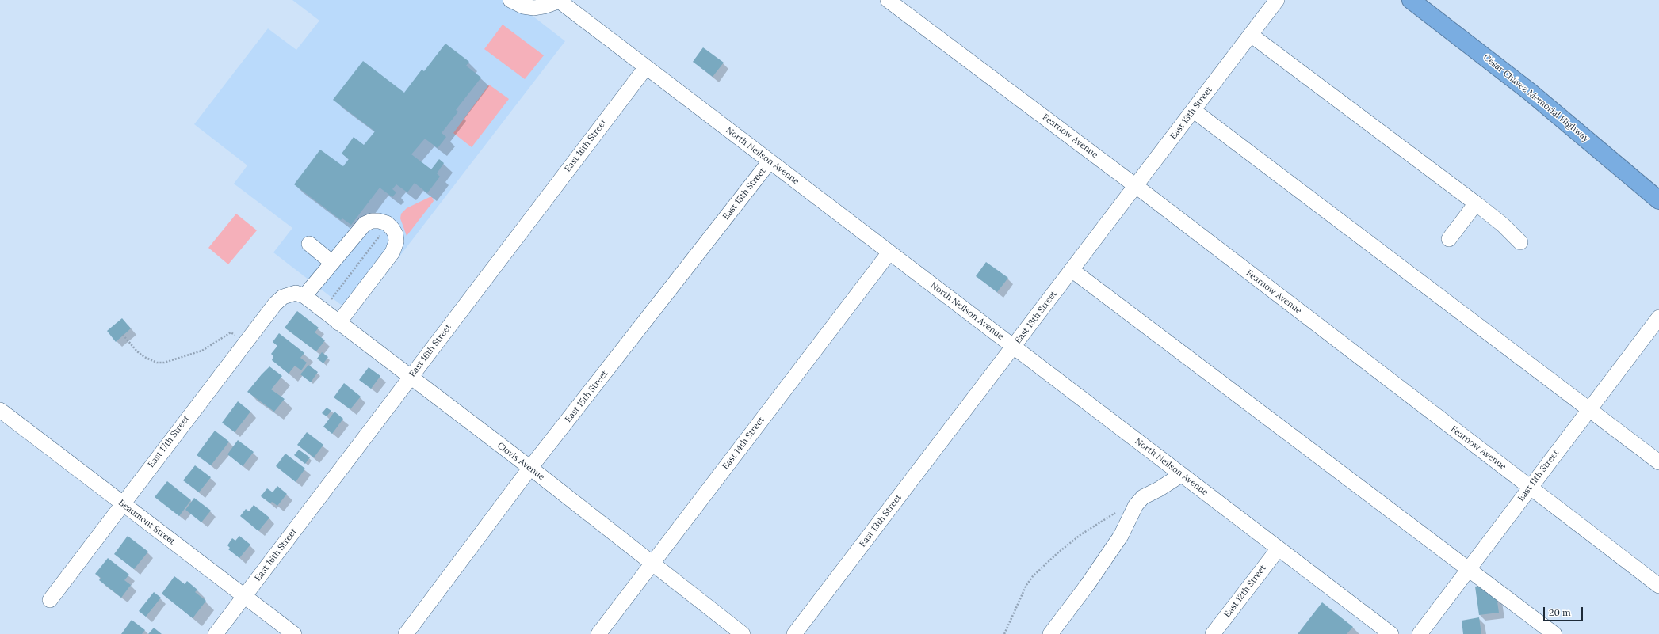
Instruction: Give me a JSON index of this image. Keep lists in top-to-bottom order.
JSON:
{
  "streets": {
    "highway": ["César Chávez Memorial Highway"],
    "street": [
      "East 13th Street",
      "Fearnow Avenue",
      "East 16th Street",
      "North Neilson Avenue",
      "East 15th Street",
      "East 17th Street",
      "East 14th Street",
      "Clovis Avenue",
      "East 11th Street",
      "Beaumont Street",
      "East 12th Street"
    ]
  },
  "crossings": [
    ["East 13th Street", "Fearnow Avenue"],
    ["East 13th Street", "North Neilson Avenue"],
    ["Fearnow Avenue", "East 11th Street"],
    ["East 16th Street", "North Neilson Avenue"],
    ["East 16th Street", "Clovis Avenue"],
    ["East 16th Street", "Beaumont Street"],
    ["North Neilson Avenue", "East 15th Street"],
    ["North Neilson Avenue", "East 14th Street"],
    ["North Neilson Avenue", "East 12th Street"],
    ["East 15th Street", "Clovis Avenue"],
    ["East 17th Street", "Clovis Avenue"],
    ["East 17th Street", "Beaumont Street"],
    ["East 14th Street", "Clovis Avenue"]
  ],
  "scale_bar": "20 m"
}
